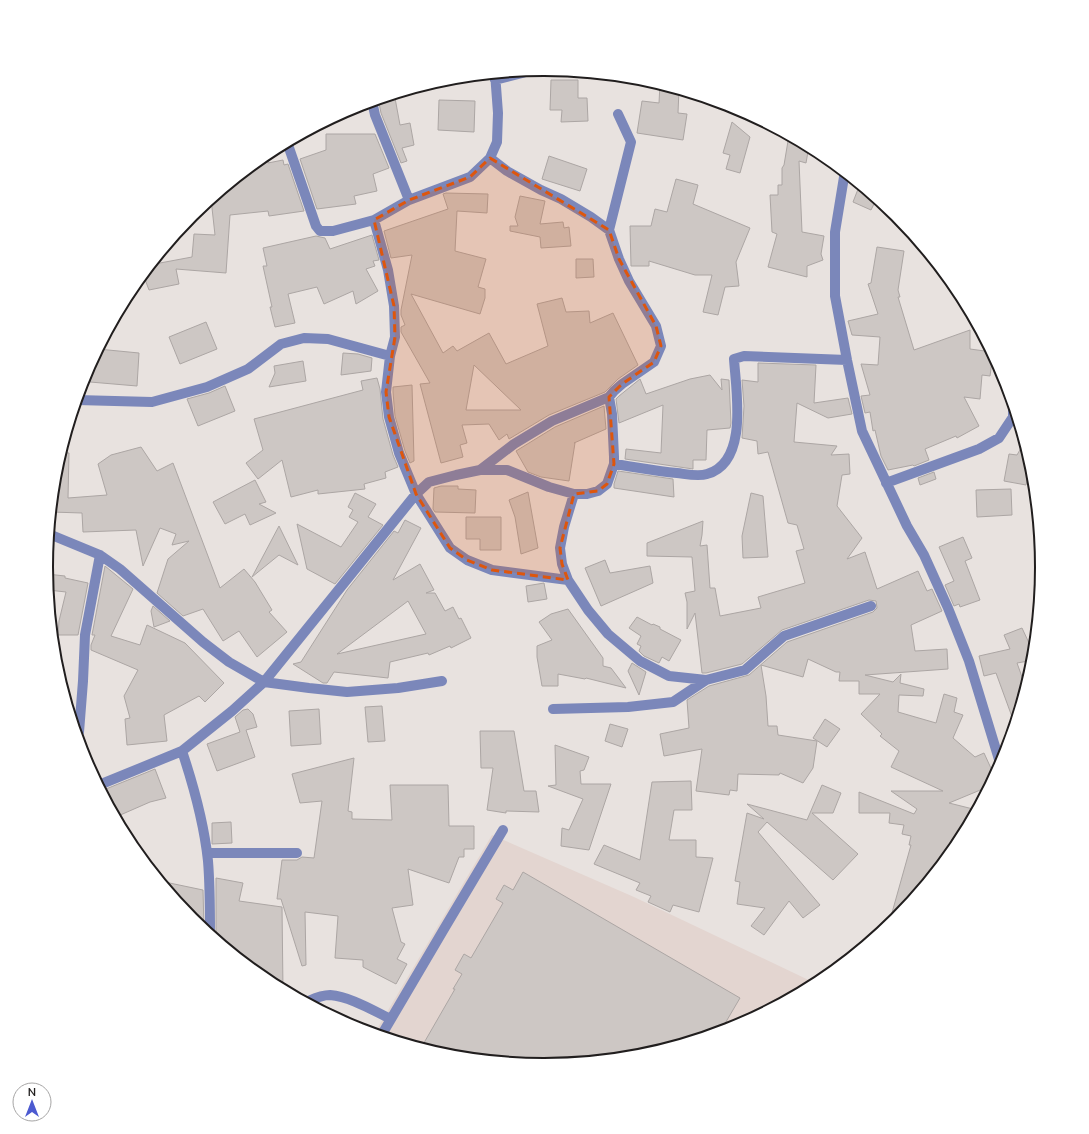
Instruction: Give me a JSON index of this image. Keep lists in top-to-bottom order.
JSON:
{
  "north": "top"
}
